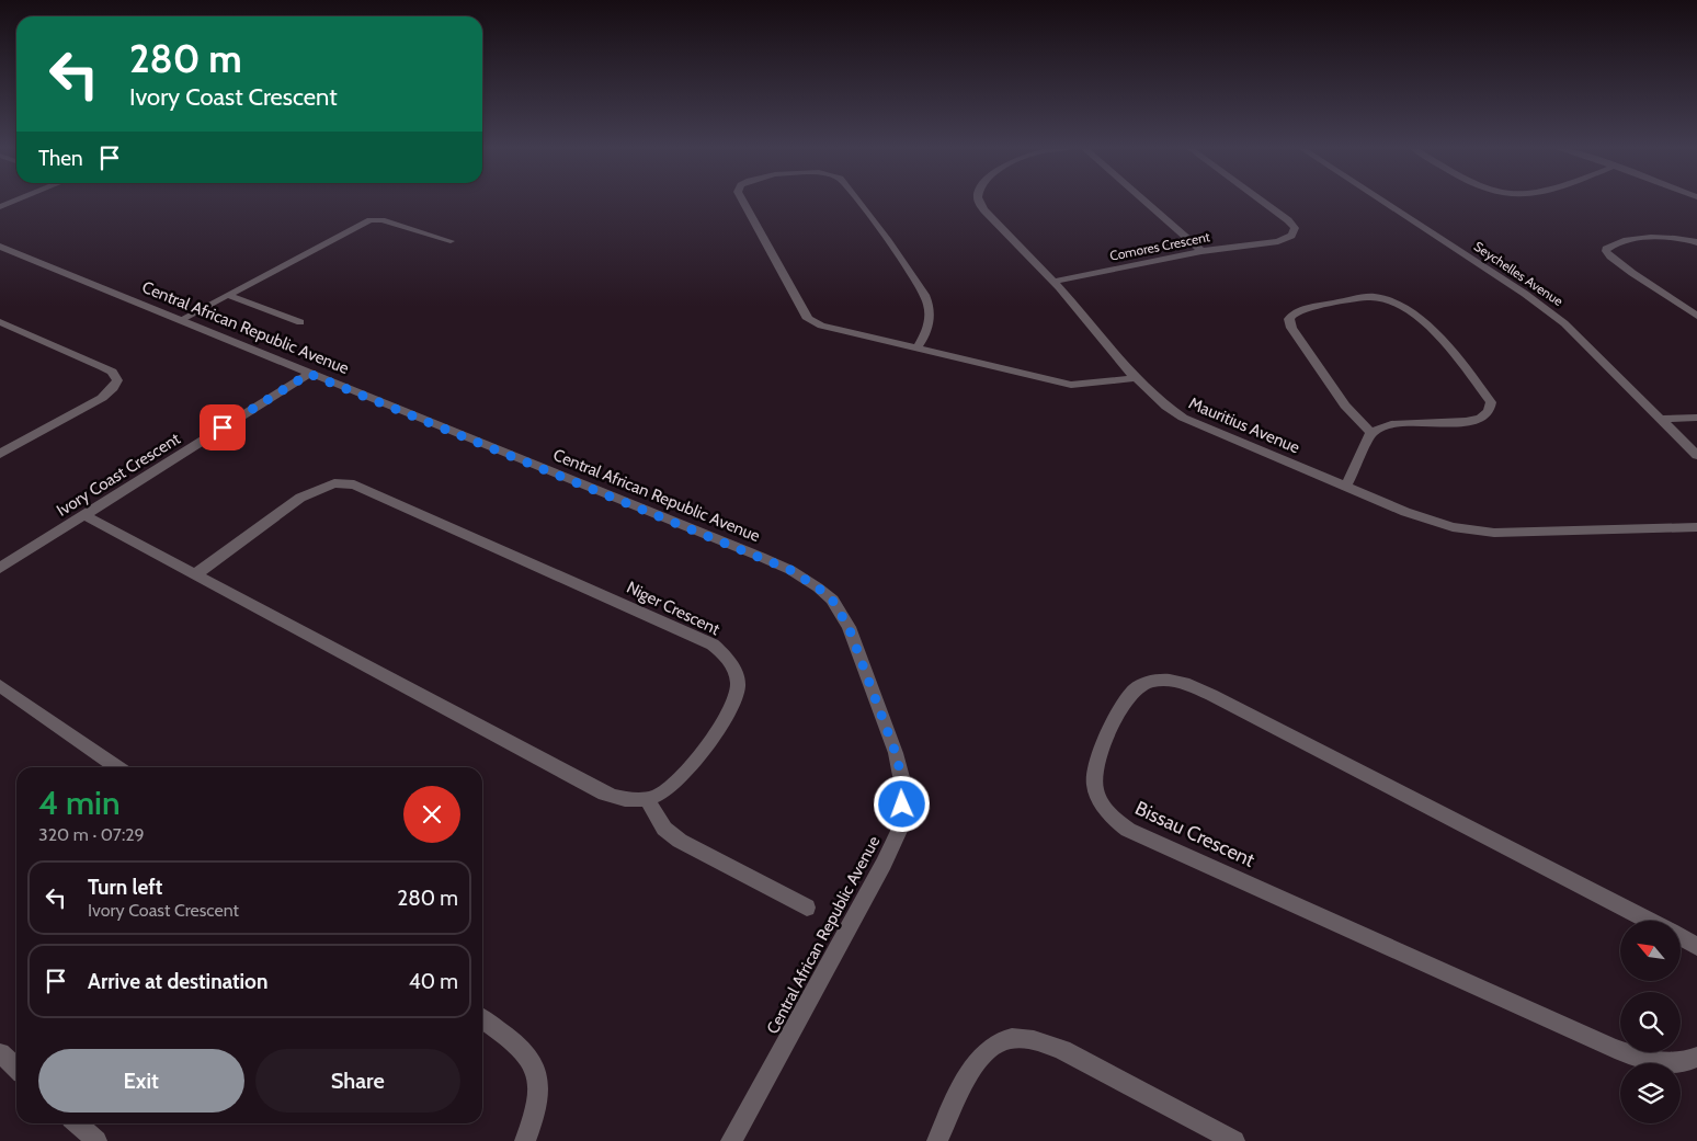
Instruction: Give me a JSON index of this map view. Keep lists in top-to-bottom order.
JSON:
{
  "streets": {
    "street": [
      "Comores Crescent",
      "Seychelles Avenue",
      "Central African Republic Avenue",
      "Mauritius Avenue",
      "Ivory Coast Crescent",
      "Niger Crescent",
      "Bissau Crescent"
    ]
  },
  "crossings": [
    ["Comores Crescent", "Mauritius Avenue"],
    ["Central African Republic Avenue", "Ivory Coast Crescent"],
    ["Ivory Coast Crescent", "Niger Crescent"]
  ],
  "north": "top left",
  "page": {
    "turn": ["280 m", "Ivory Coast Crescent"],
    "then": "Then",
    "heading": ["4 min", "320 m · 07:29"],
    "list": [
      {
        "name": "Turn left",
        "note": "Ivory Coast Crescent",
        "value": "280 m"
      },
      {
        "name": "Arrive at destination",
        "value": "40 m"
      }
    ],
    "buttons": ["Exit", "Share"]
  }
}
